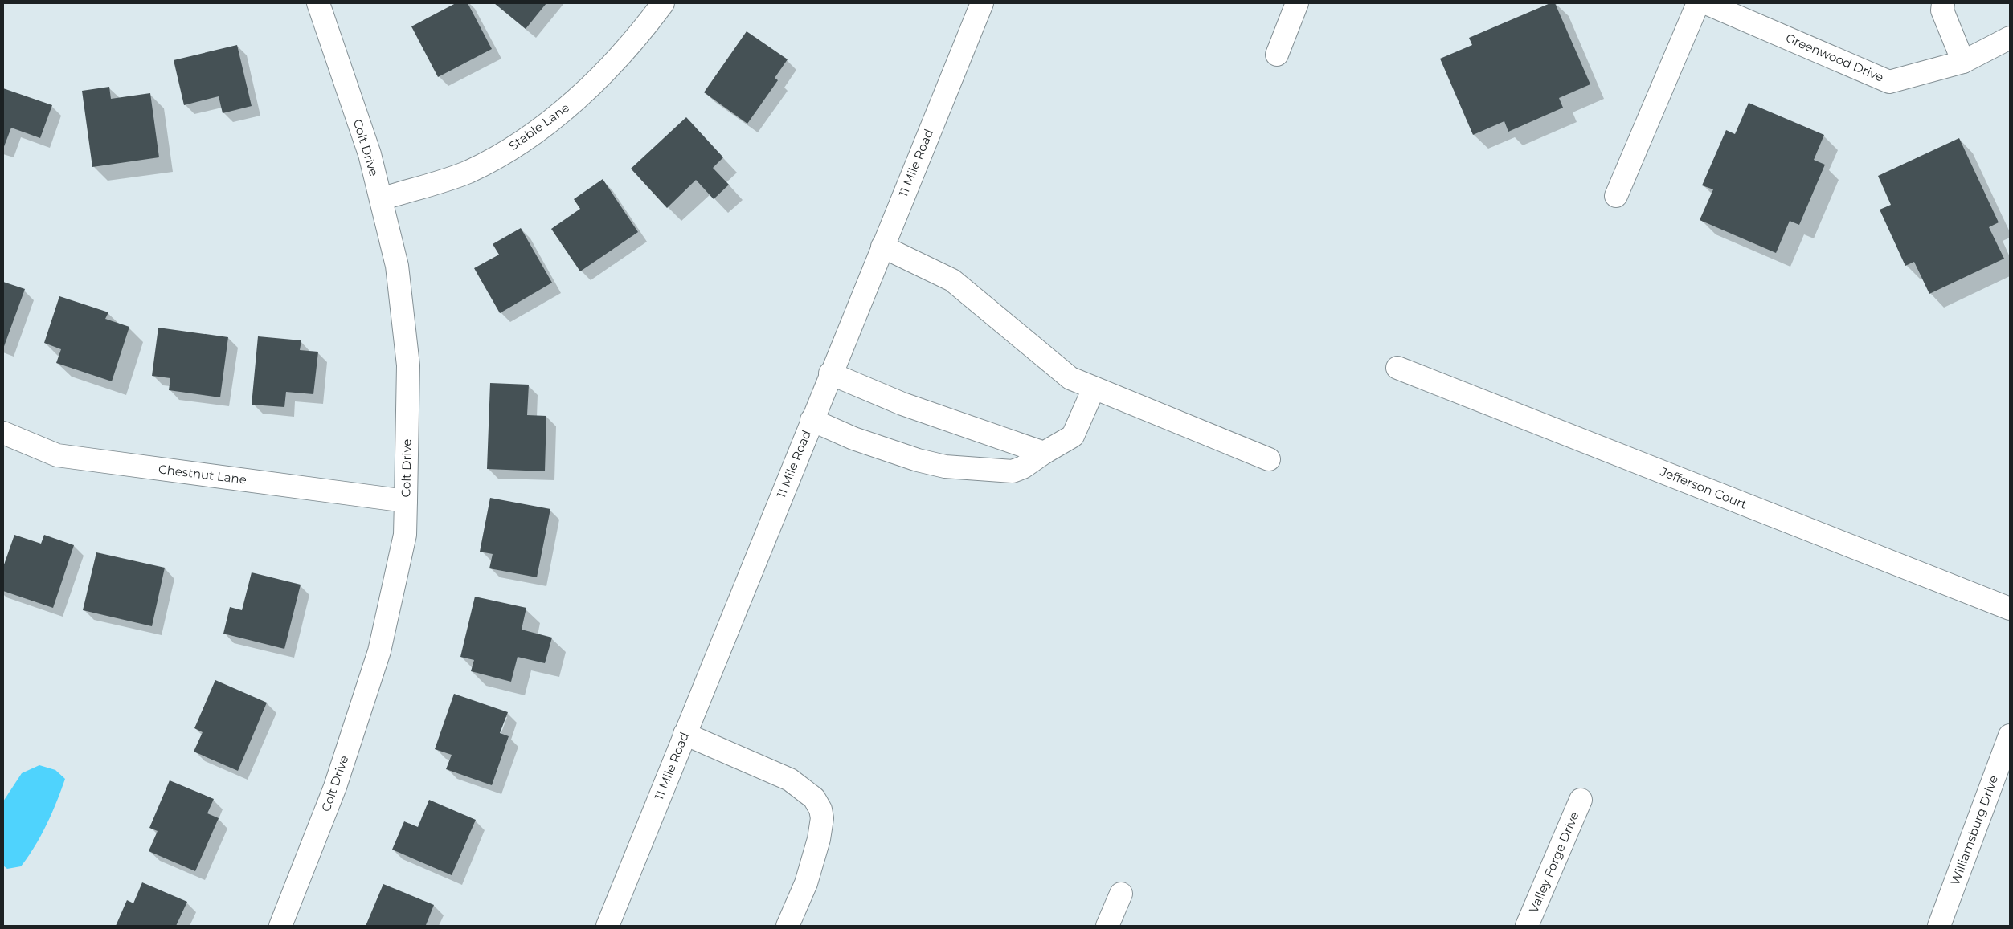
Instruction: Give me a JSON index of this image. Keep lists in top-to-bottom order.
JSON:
{
  "streets": {
    "street": [
      "Greenwood Drive",
      "Stable Lane",
      "Colt Drive",
      "11 Mile Road",
      "Chestnut Lane",
      "Jefferson Court",
      "Williamsburg Drive",
      "Valley Forge Drive"
    ]
  },
  "crossings": [
    ["Stable Lane", "Colt Drive"],
    ["Colt Drive", "Chestnut Lane"]
  ]
}
